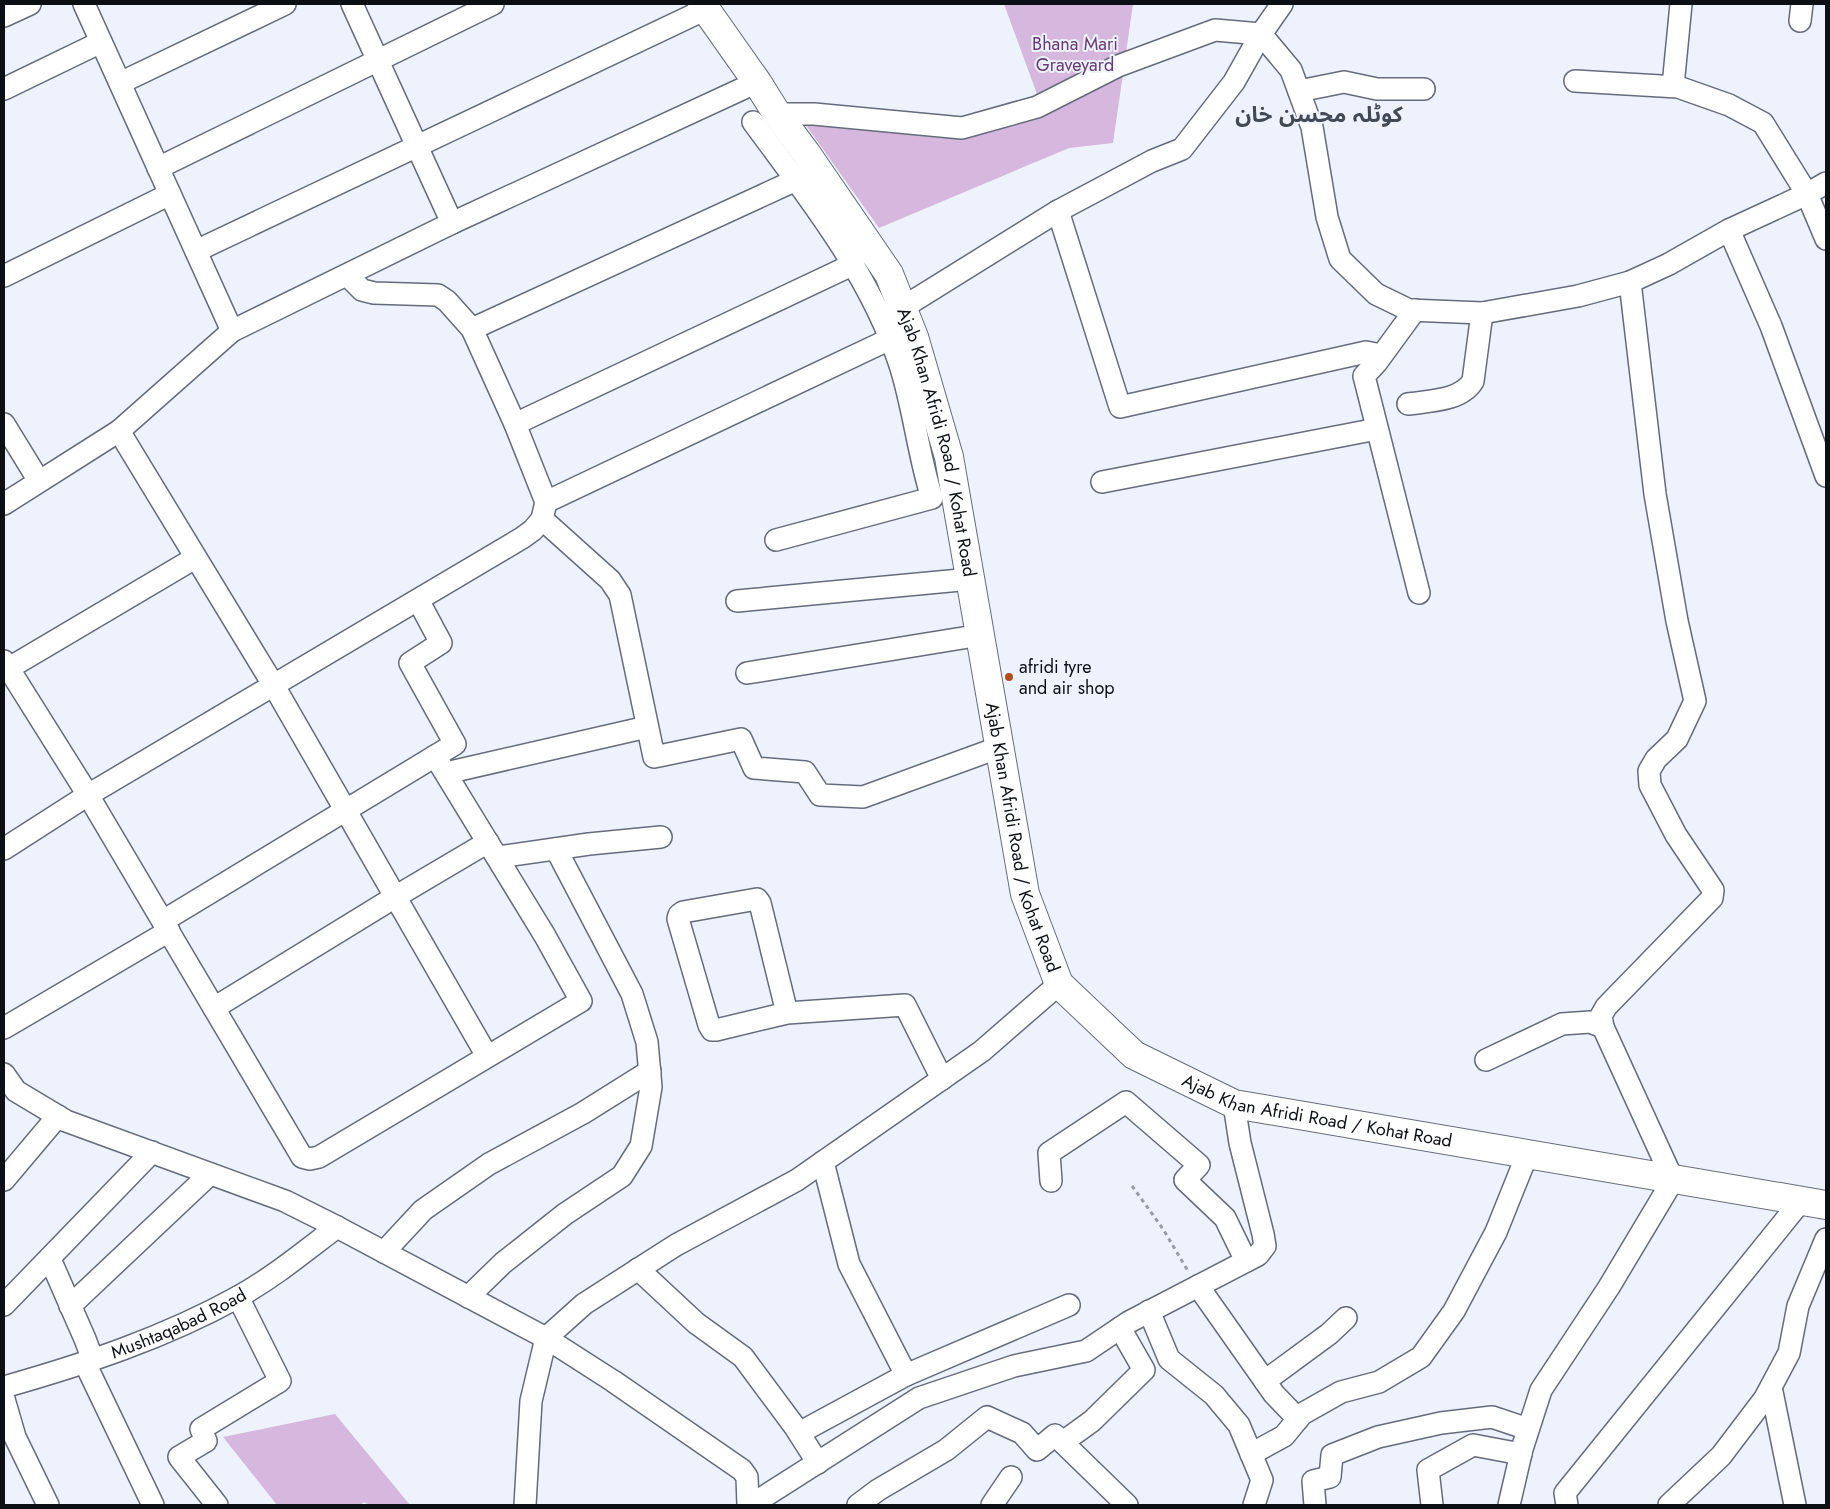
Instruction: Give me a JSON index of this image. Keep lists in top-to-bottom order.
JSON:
{
  "streets": {
    "main road": ["Ajab Khan Afridi Road / Kohat Road"],
    "street": ["Mushtaqabad Road"]
  },
  "districts": ["کوٹلہ محسن خان"],
  "parks": ["Bhana Mari Graveyard"],
  "places": ["afridi tyre and air shop"]
}
